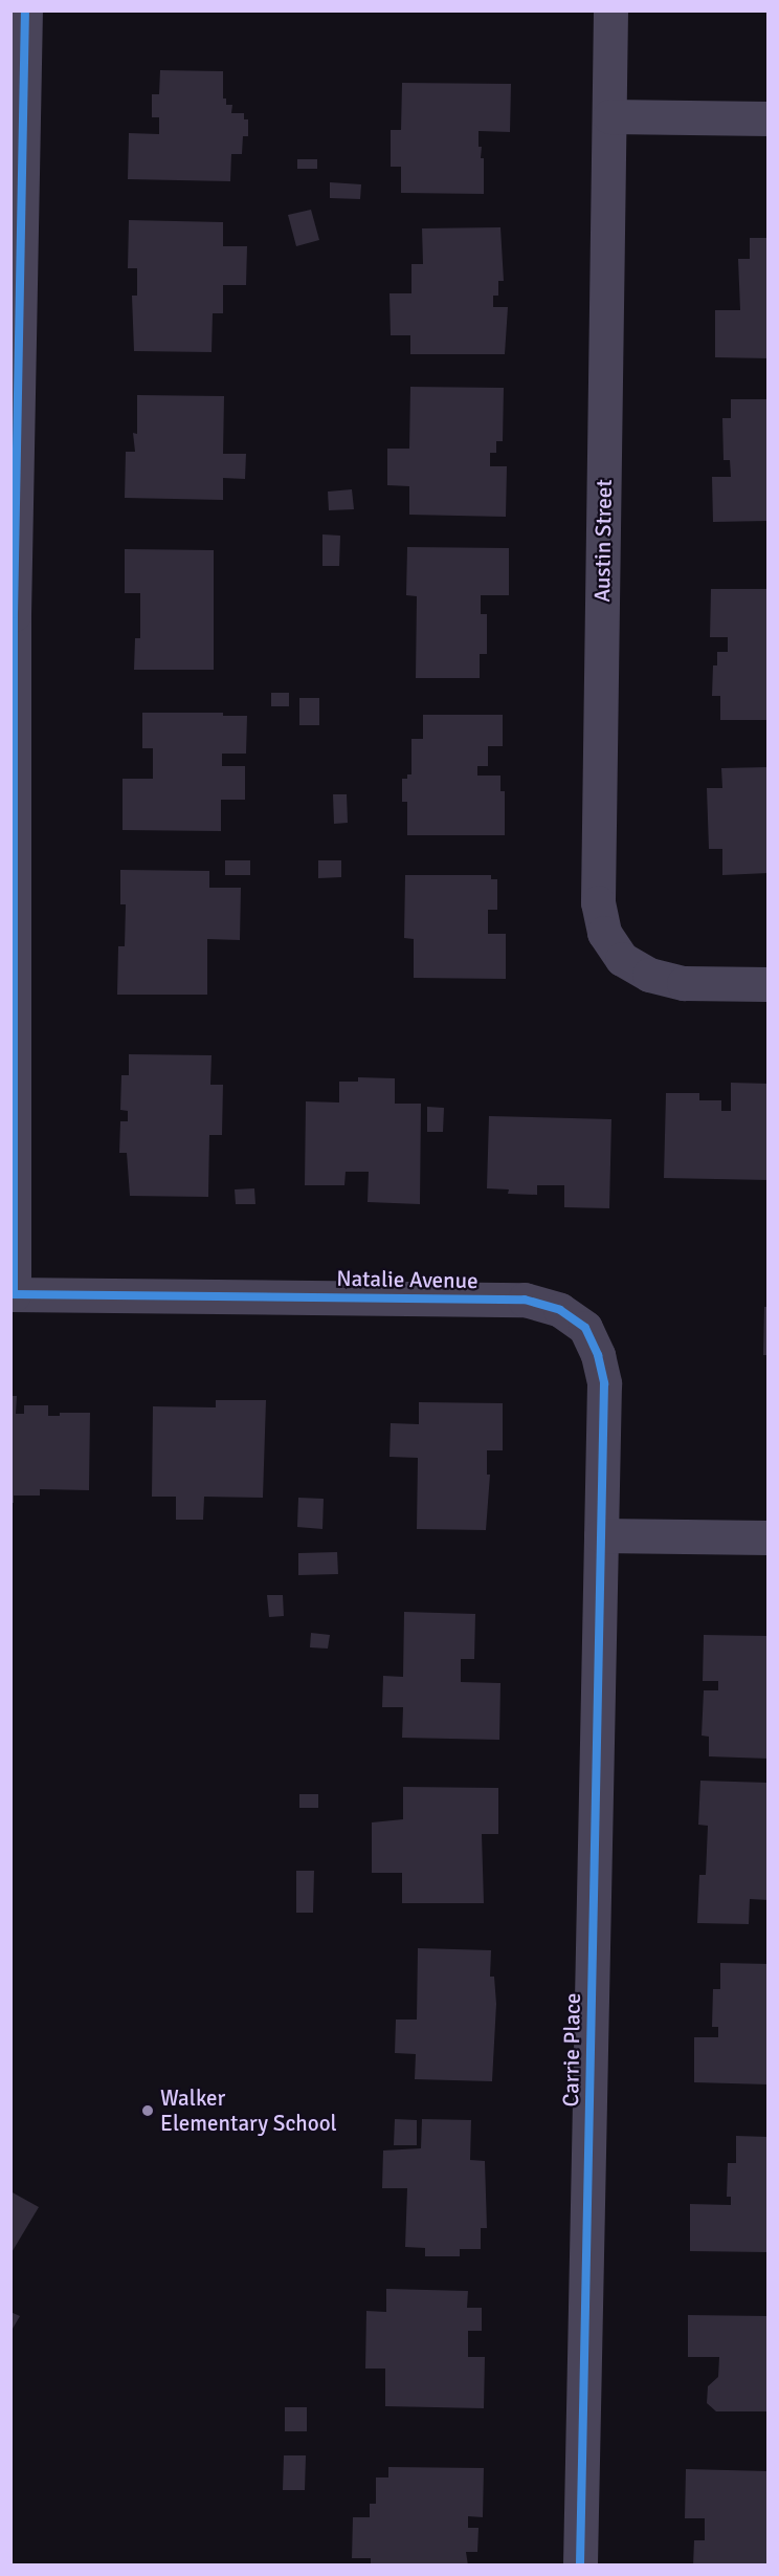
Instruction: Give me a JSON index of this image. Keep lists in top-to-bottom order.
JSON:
{
  "streets": {
    "street": ["Austin Street", "Natalie Avenue", "Carrie Place"]
  },
  "crossings": [
    ["Natalie Avenue", "Carrie Place"]
  ],
  "places": ["Walker Elementary School"]
}
